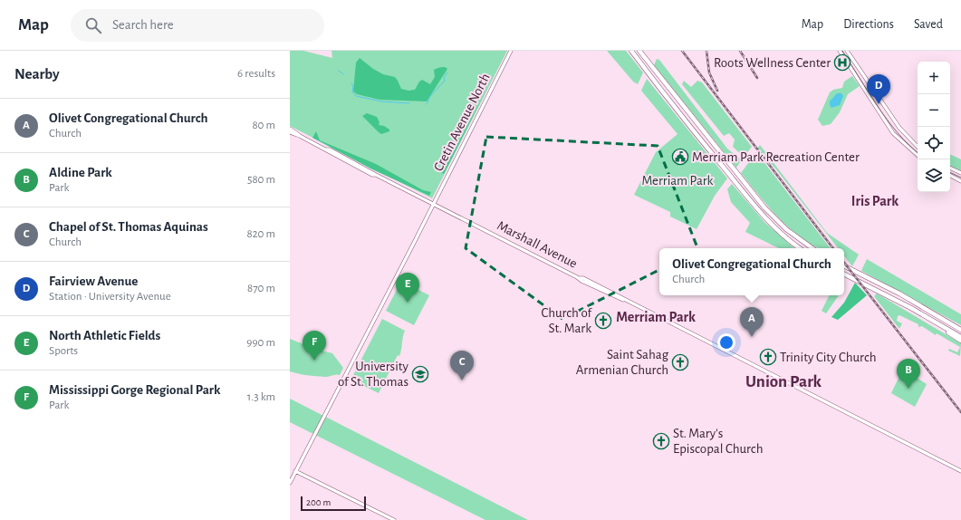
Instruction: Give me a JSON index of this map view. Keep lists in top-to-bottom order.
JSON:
{
  "streets": {
    "main road": ["Cretin Avenue North", "Marshall Avenue"]
  },
  "crossings": [
    ["Cretin Avenue North", "Marshall Avenue"]
  ],
  "districts": ["Iris Park", "Merriam Park", "Union Park"],
  "parks": ["Merriam Park"],
  "places": {
    "hospital": ["Roots Wellness Center"],
    "public building": ["Merriam Park Recreation Center"],
    "church": [
      "Church of St. Mark",
      "Trinity City Church",
      "Saint Sahag Armenian Church",
      "St. Mary's Episcopal Church"
    ],
    "school or university": ["University of St. Thomas"]
  },
  "scale_bar": "200 m",
  "page": {
    "header": "Map",
    "search": "Search here",
    "nav": ["Map", "Directions", "Saved"],
    "heading": ["Nearby", "6 results"],
    "map_buttons": ["+", "−"],
    "pins": [
      "D",
      "E",
      "A",
      "F",
      "C",
      "B"
    ],
    "list": [
      {
        "mark": "A",
        "name": "Olivet Congregational Church",
        "note": "Church",
        "value": "80 m"
      },
      {
        "mark": "B",
        "name": "Aldine Park",
        "note": "Park",
        "value": "580 m"
      },
      {
        "mark": "C",
        "name": "Chapel of St. Thomas Aquinas",
        "note": "Church",
        "value": "820 m"
      },
      {
        "mark": "D",
        "name": "Fairview Avenue",
        "note": "Station · University Avenue",
        "value": "870 m"
      },
      {
        "mark": "E",
        "name": "North Athletic Fields",
        "note": "Sports",
        "value": "990 m"
      },
      {
        "mark": "F",
        "name": "Mississippi Gorge Regional Park",
        "note": "Park",
        "value": "1.3 km"
      }
    ],
    "popup": ["Olivet Congregational Church", "Church"],
    "scale": "200 m"
  }
}
